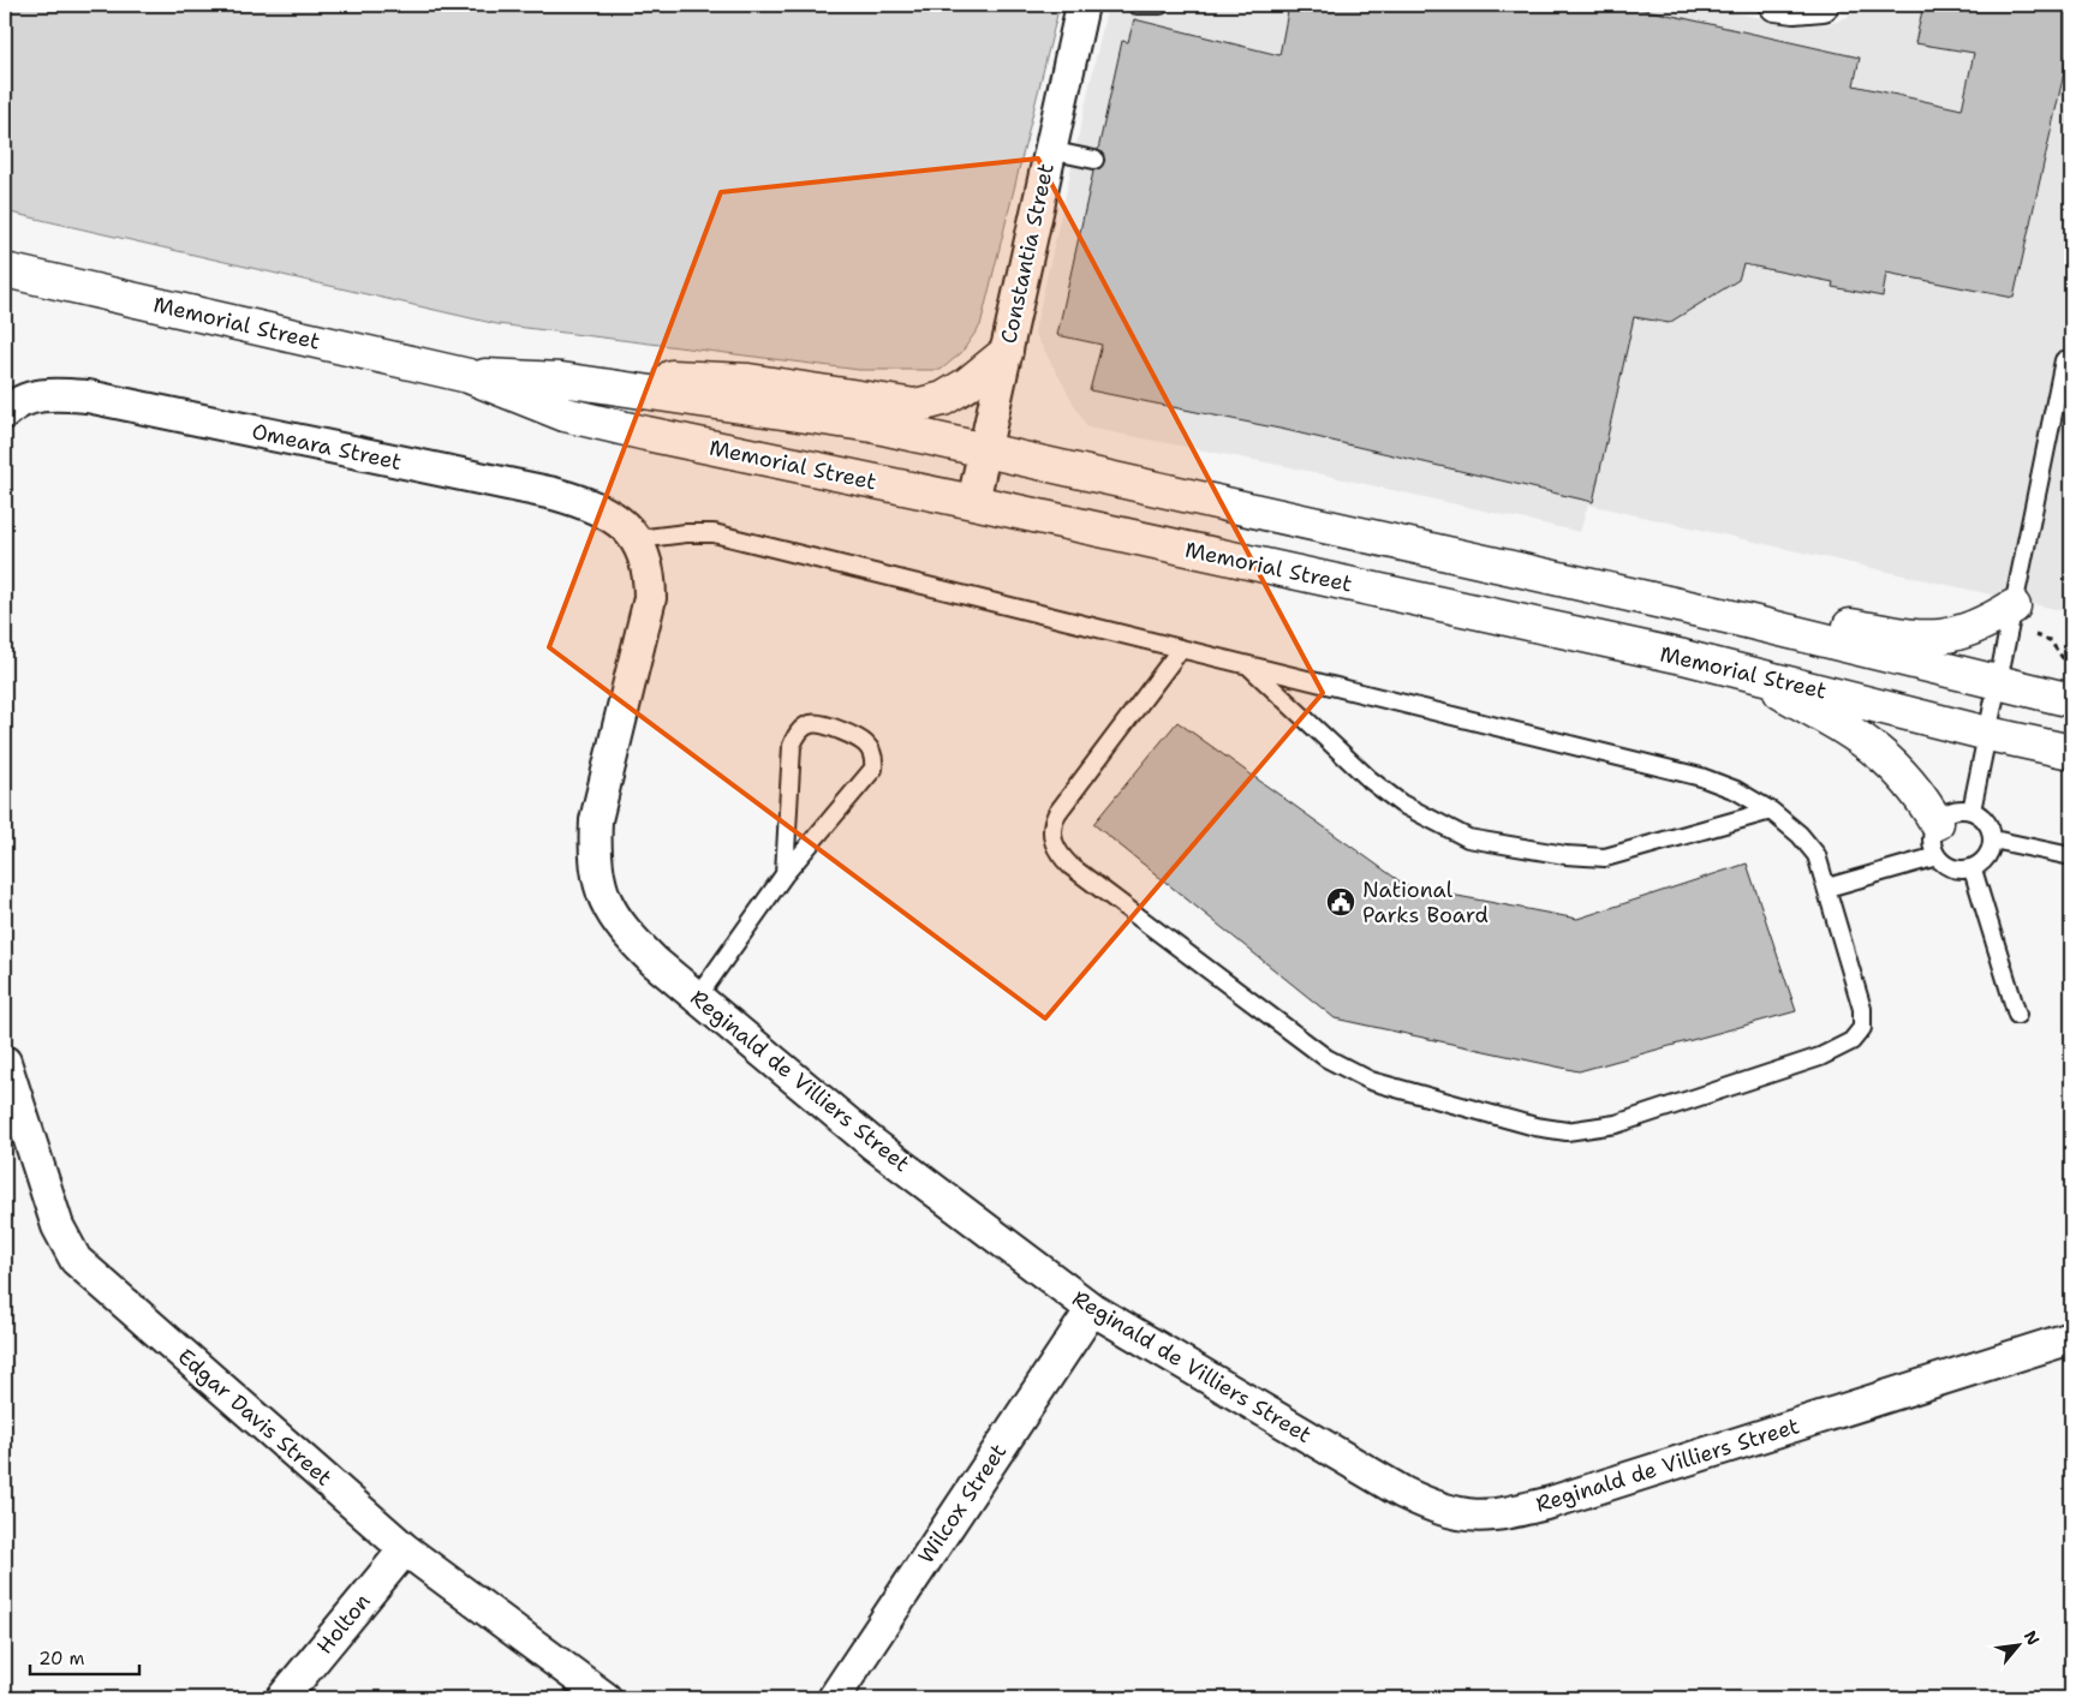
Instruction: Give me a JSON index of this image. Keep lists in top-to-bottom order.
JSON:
{
  "streets": {
    "highway": ["Memorial Street"],
    "street": [
      "Constantia Street",
      "Omeara Street",
      "Reginald de Villiers Street",
      "Edgar Davis Street",
      "Wilcox Street",
      "Holton"
    ]
  },
  "crossings": [
    ["Constantia Street", "Memorial Street"],
    ["Omeara Street", "Reginald de Villiers Street"],
    ["Reginald de Villiers Street", "Wilcox Street"],
    ["Edgar Davis Street", "Holton"]
  ],
  "places": {
    "public building": ["National Parks Board"]
  },
  "scale_bar": "20 m",
  "north": "top right"
}
